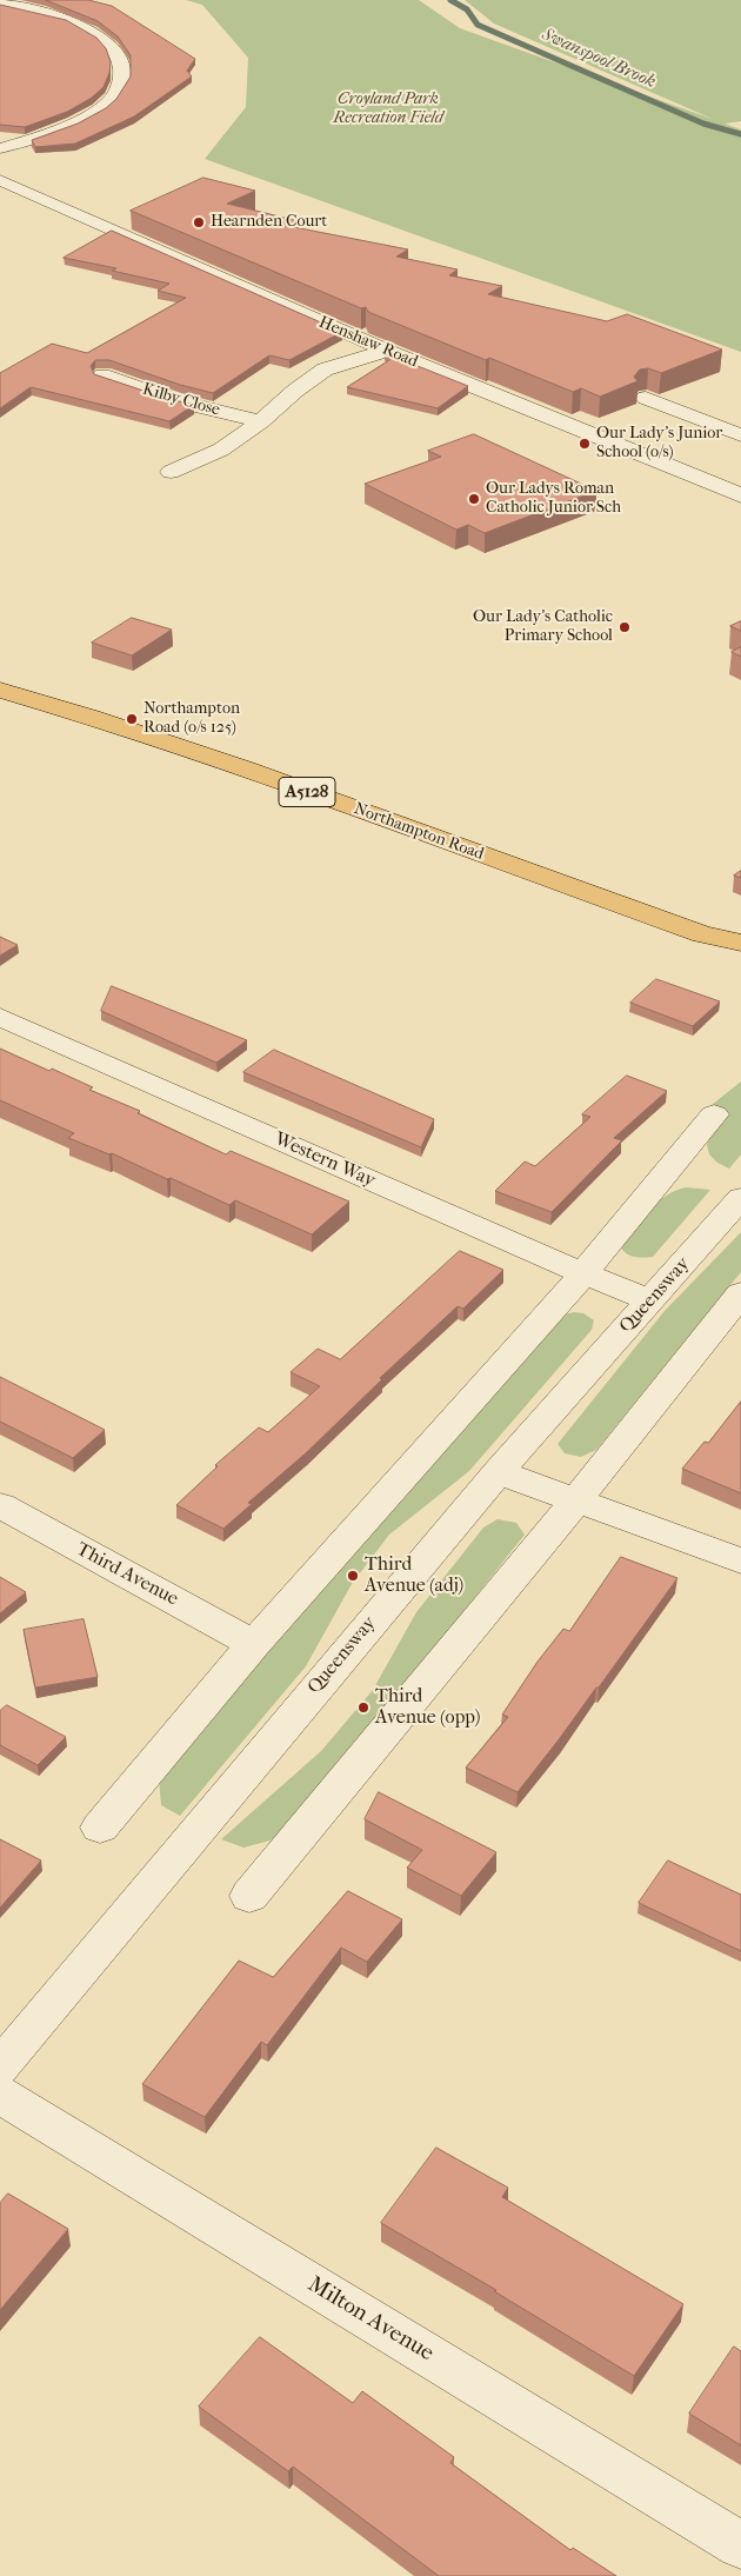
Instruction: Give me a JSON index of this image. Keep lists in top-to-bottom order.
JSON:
{
  "streets": {
    "main road": ["A5128", "Northampton Road"],
    "street": [
      "Henshaw Road",
      "Kilby Close",
      "Western Way",
      "Queensway",
      "Third Avenue",
      "Milton Avenue"
    ]
  },
  "crossings": [
    ["Henshaw Road", "Kilby Close"],
    ["Western Way", "Queensway"]
  ],
  "water": ["Swanspool Brook"],
  "parks": ["Croyland Park Recreation Field"],
  "places": [
    "Hearnden Court",
    "Our Lady's Junior School (o/s)",
    "Our Ladys Roman Catholic Junior Sch",
    "Our Lady's Catholic Primary School",
    "Northampton Road (o/s 125)",
    "Third Avenue (adj)",
    "Third Avenue (opp)"
  ]
}
